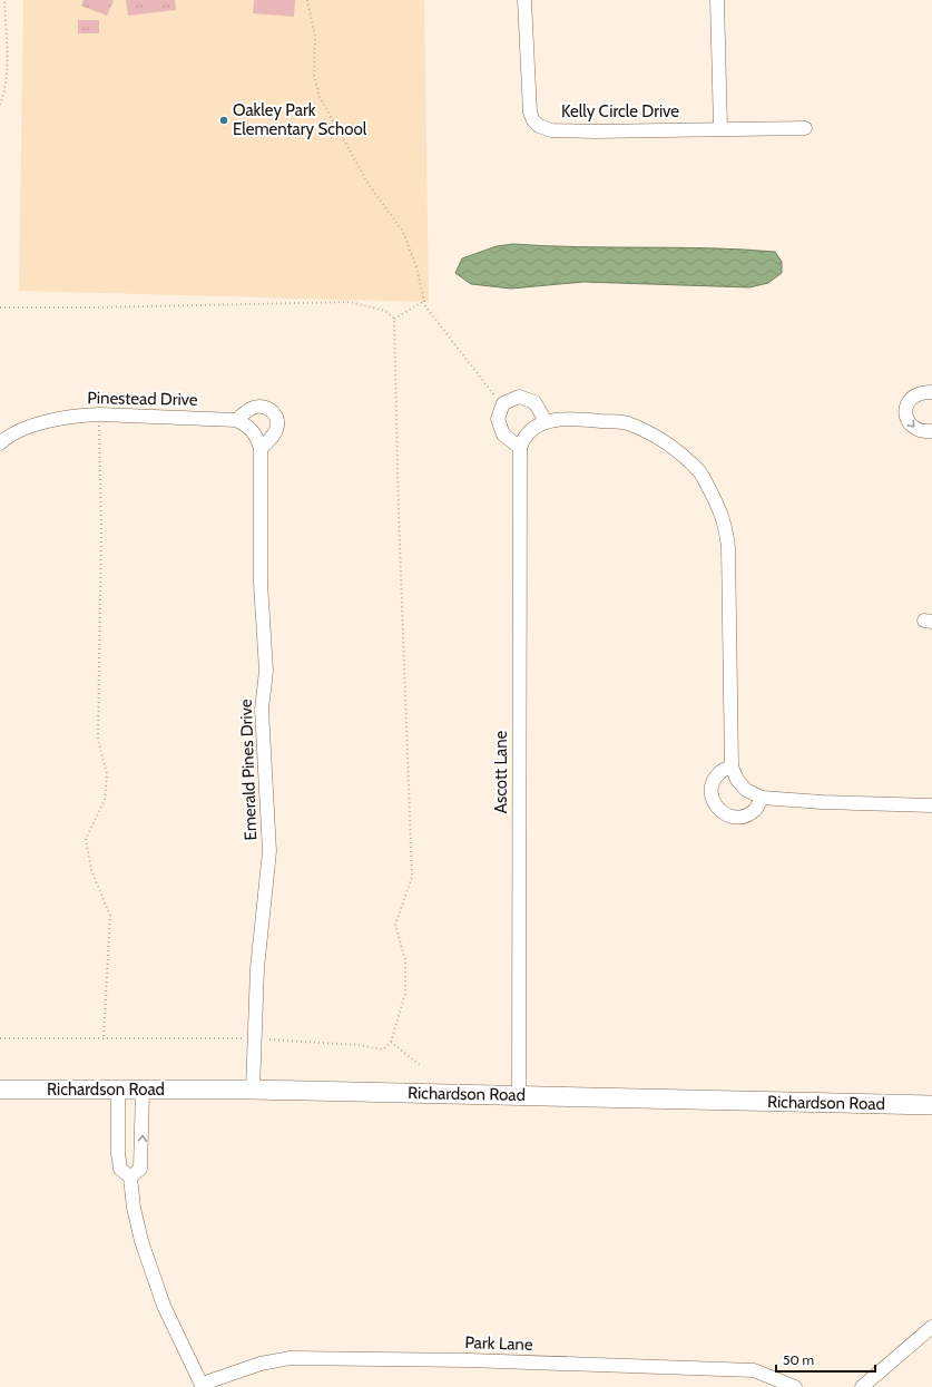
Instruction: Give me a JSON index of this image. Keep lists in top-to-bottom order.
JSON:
{
  "streets": {
    "street": [
      "Kelly Circle Drive",
      "Pinestead Drive",
      "Emerald Pines Drive",
      "Ascott Lane",
      "Richardson Road",
      "Park Lane"
    ]
  },
  "crossings": [
    ["Pinestead Drive", "Emerald Pines Drive"],
    ["Emerald Pines Drive", "Richardson Road"],
    ["Ascott Lane", "Richardson Road"]
  ],
  "places": ["Oakley Park Elementary School"],
  "scale_bar": "50 m"
}
